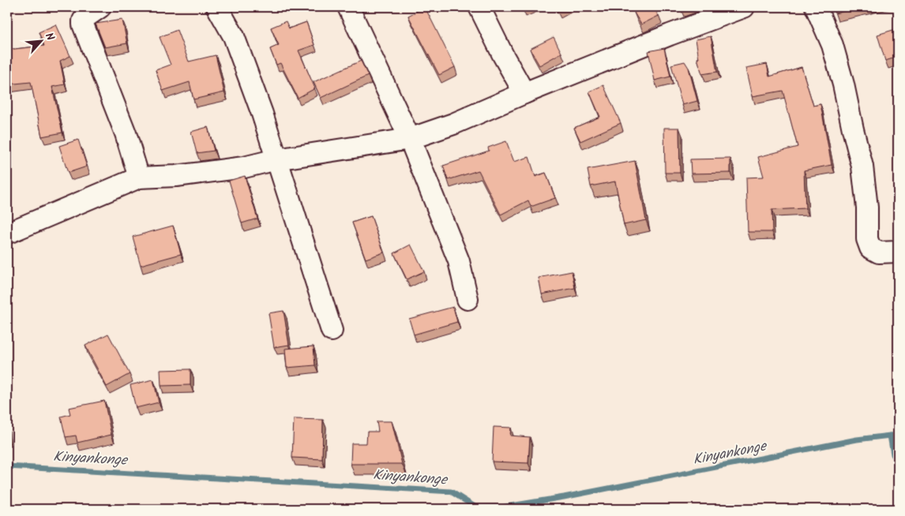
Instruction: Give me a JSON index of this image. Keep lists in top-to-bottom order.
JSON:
{
  "water": ["Kinyankonge"],
  "north": "top right"
}
